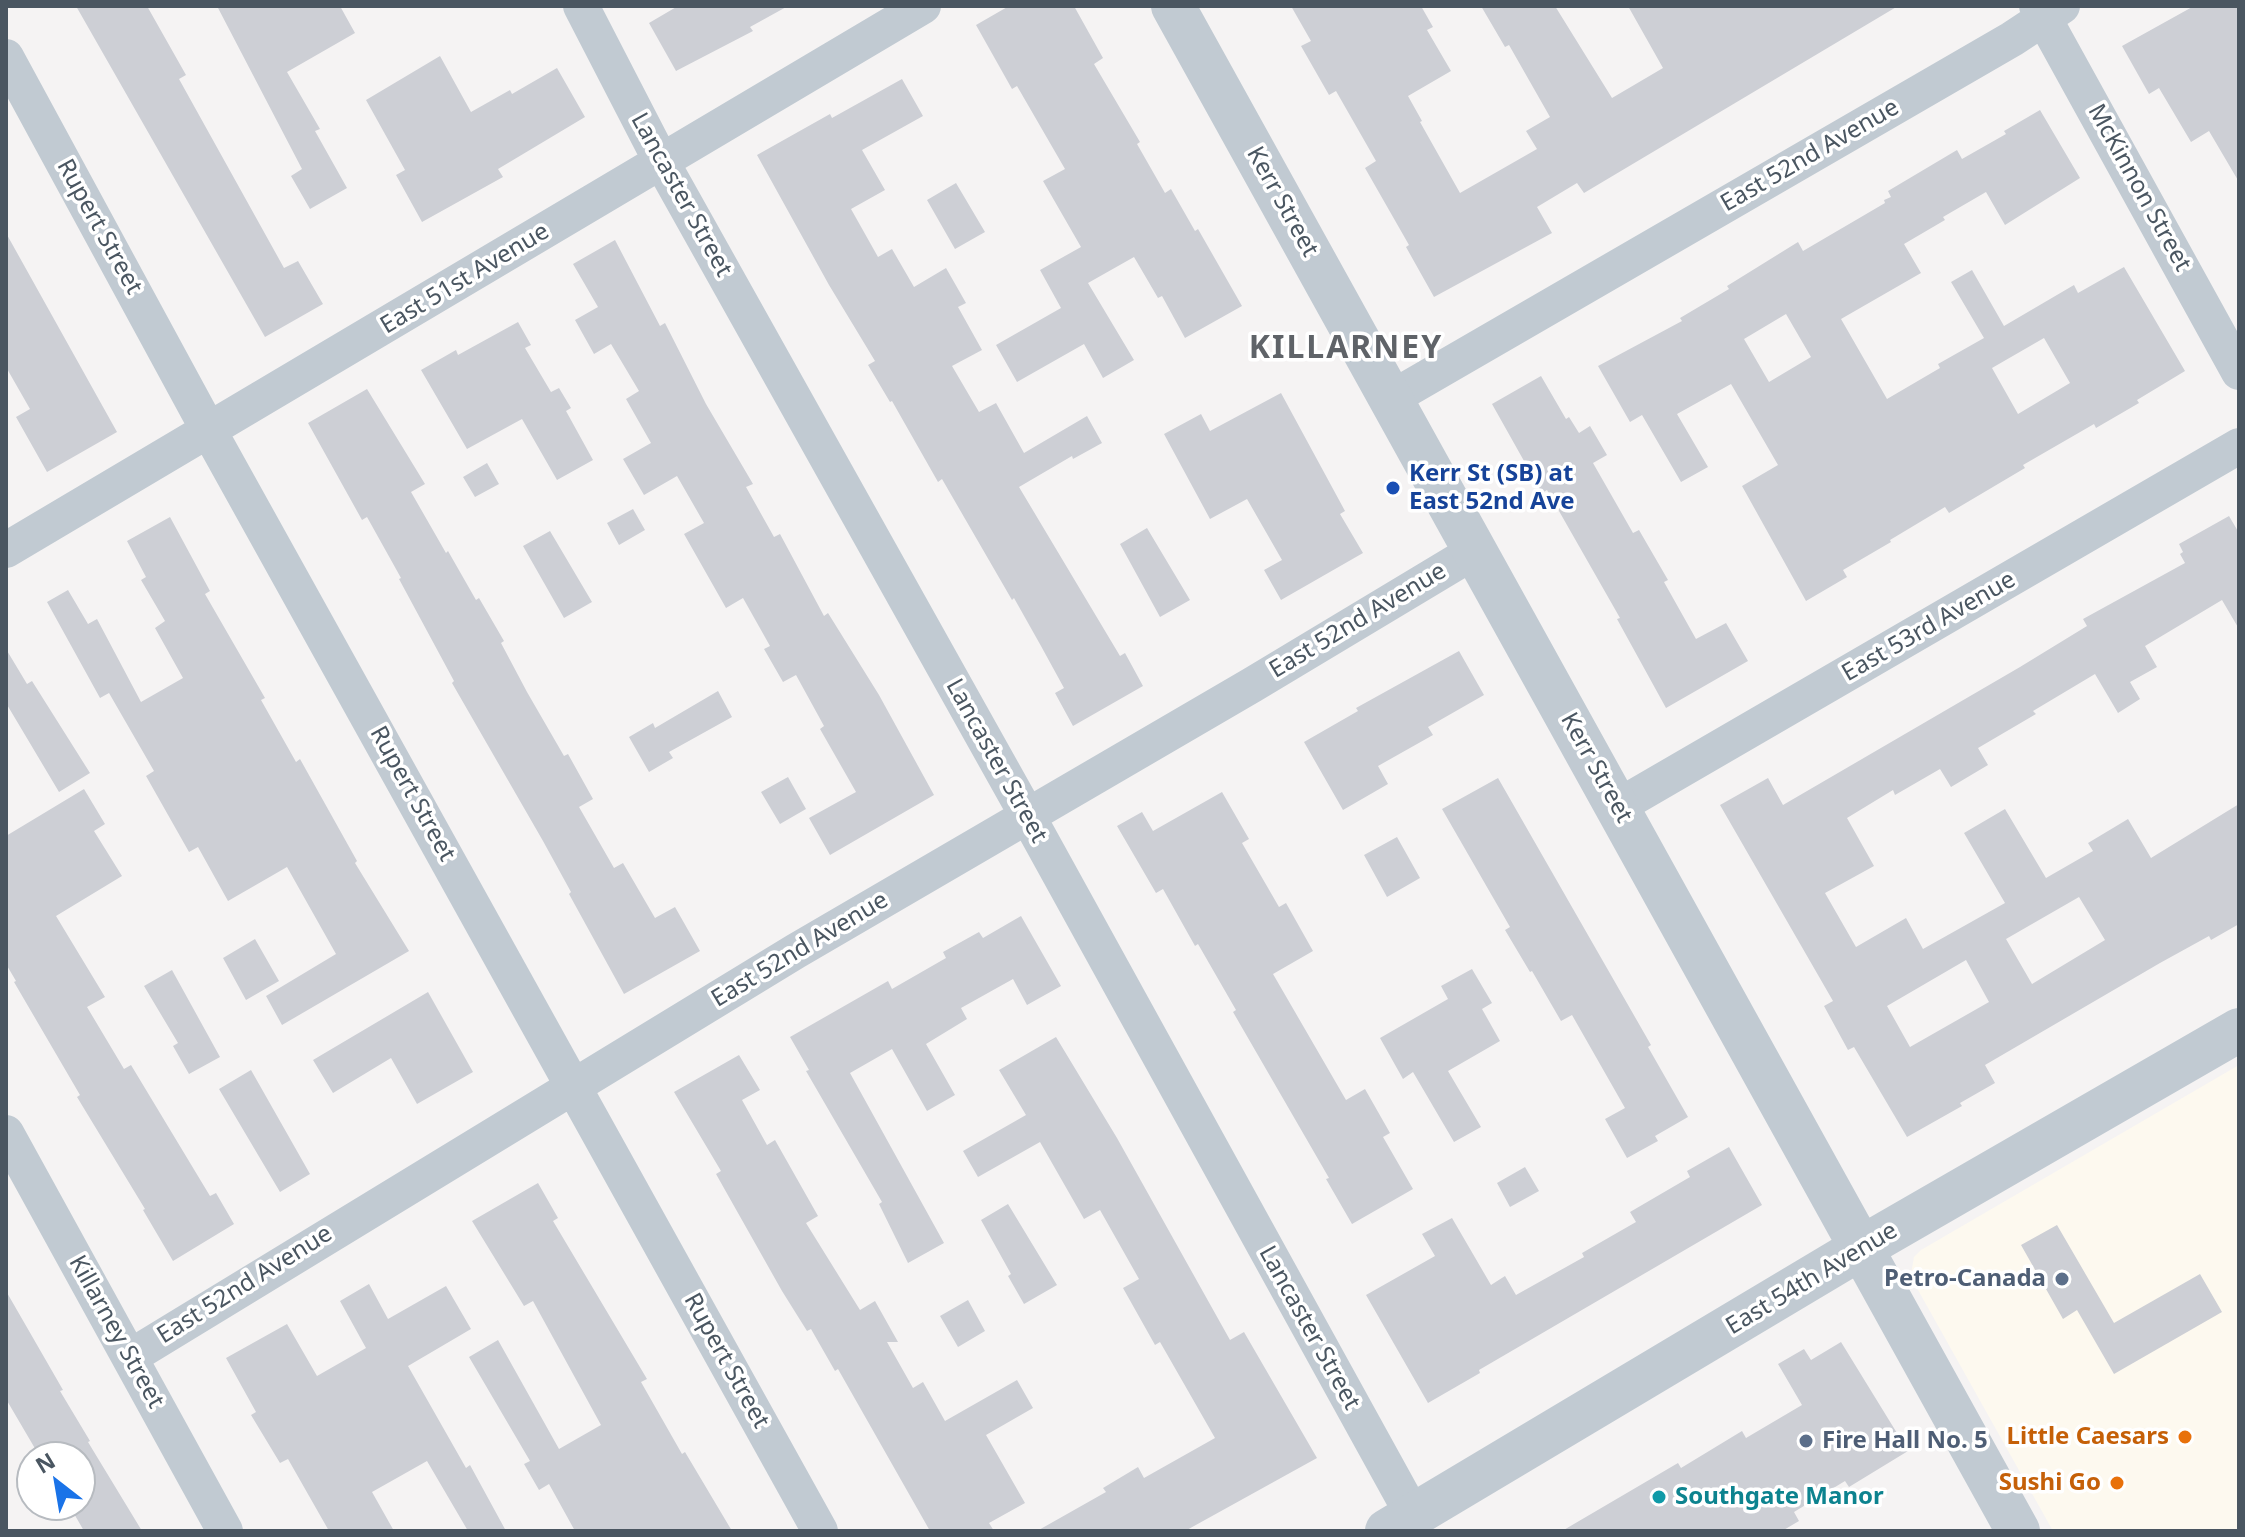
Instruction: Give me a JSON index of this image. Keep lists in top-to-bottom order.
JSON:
{
  "streets": {
    "street": [
      "East 52nd Avenue",
      "McKinnon Street",
      "Lancaster Street",
      "Kerr Street",
      "Rupert Street",
      "East 51st Avenue",
      "East 53rd Avenue",
      "East 54th Avenue",
      "Killarney Street"
    ]
  },
  "crossings": [
    ["East 52nd Avenue", "McKinnon Street"],
    ["East 52nd Avenue", "Lancaster Street"],
    ["East 52nd Avenue", "Kerr Street"],
    ["East 52nd Avenue", "Rupert Street"],
    ["East 52nd Avenue", "Killarney Street"],
    ["Lancaster Street", "East 51st Avenue"],
    ["Lancaster Street", "East 54th Avenue"],
    ["Kerr Street", "East 53rd Avenue"],
    ["Kerr Street", "East 54th Avenue"],
    ["Rupert Street", "East 51st Avenue"]
  ],
  "districts": ["KILLARNEY"],
  "places": [
    "Kerr St (SB) at East 52nd Ave",
    "Petro-Canada",
    "Little Caesars",
    "Fire Hall No. 5",
    "Sushi Go",
    "Southgate Manor"
  ],
  "north": "top left"
}
